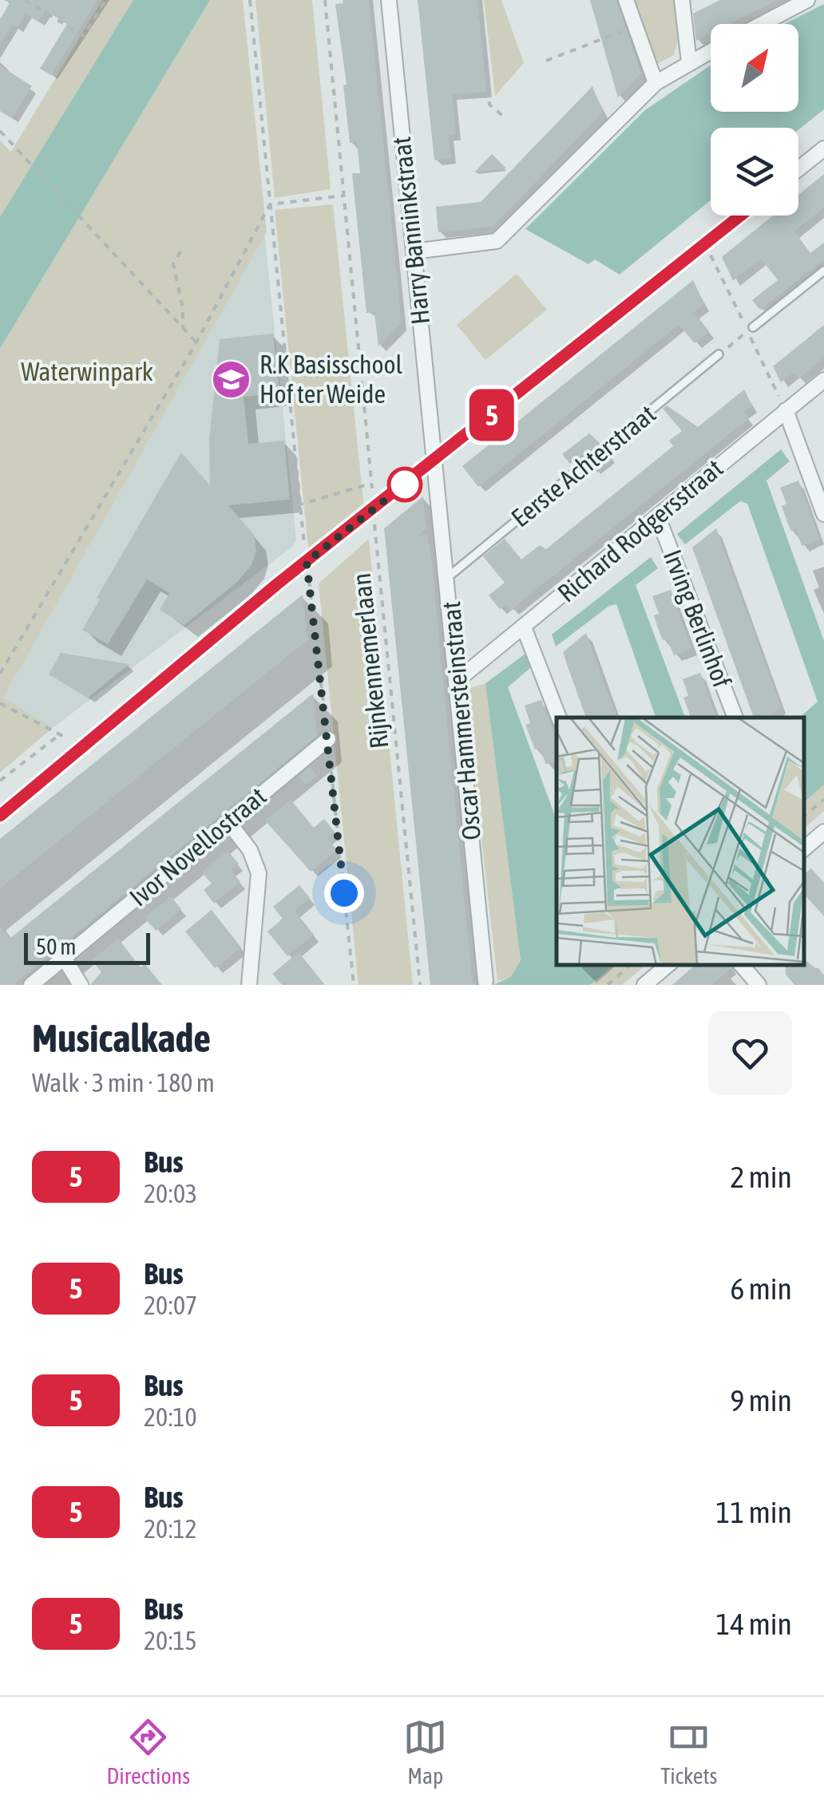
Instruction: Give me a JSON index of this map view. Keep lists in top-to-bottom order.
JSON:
{
  "streets": {
    "street": [
      "Harry Banninkstraat",
      "Richard Rodgersstraat",
      "Irving Berlinhof",
      "Oscar Hammersteinstraat",
      "Ivor Novellostraat"
    ],
    "lane": ["Eerste Achterstraat"],
    "path": ["Rijnkennemerlaan"]
  },
  "crossings": [
    ["Harry Banninkstraat", "Oscar Hammersteinstraat"],
    ["Eerste Achterstraat", "Oscar Hammersteinstraat"],
    ["Richard Rodgersstraat", "Irving Berlinhof"],
    ["Richard Rodgersstraat", "Oscar Hammersteinstraat"]
  ],
  "parks": ["Waterwinpark"],
  "places": {
    "school or university": ["R.K Basisschool Hof ter Weide"]
  },
  "lines": ["bus line 5"],
  "scale_bar": "50 m",
  "north": "top right",
  "page": {
    "on_map": "5",
    "scale": "50 m",
    "heading": ["Musicalkade", "Walk · 3 min · 180 m"],
    "list": [
      {
        "mark": "5",
        "name": "Bus",
        "note": "20:03",
        "value": "2 min"
      },
      {
        "mark": "5",
        "name": "Bus",
        "note": "20:07",
        "value": "6 min"
      },
      {
        "mark": "5",
        "name": "Bus",
        "note": "20:10",
        "value": "9 min"
      },
      {
        "mark": "5",
        "name": "Bus",
        "note": "20:12",
        "value": "11 min"
      },
      {
        "mark": "5",
        "name": "Bus",
        "note": "20:15",
        "value": "14 min"
      }
    ],
    "tabs": ["Directions", "Map", "Tickets"]
  }
}
